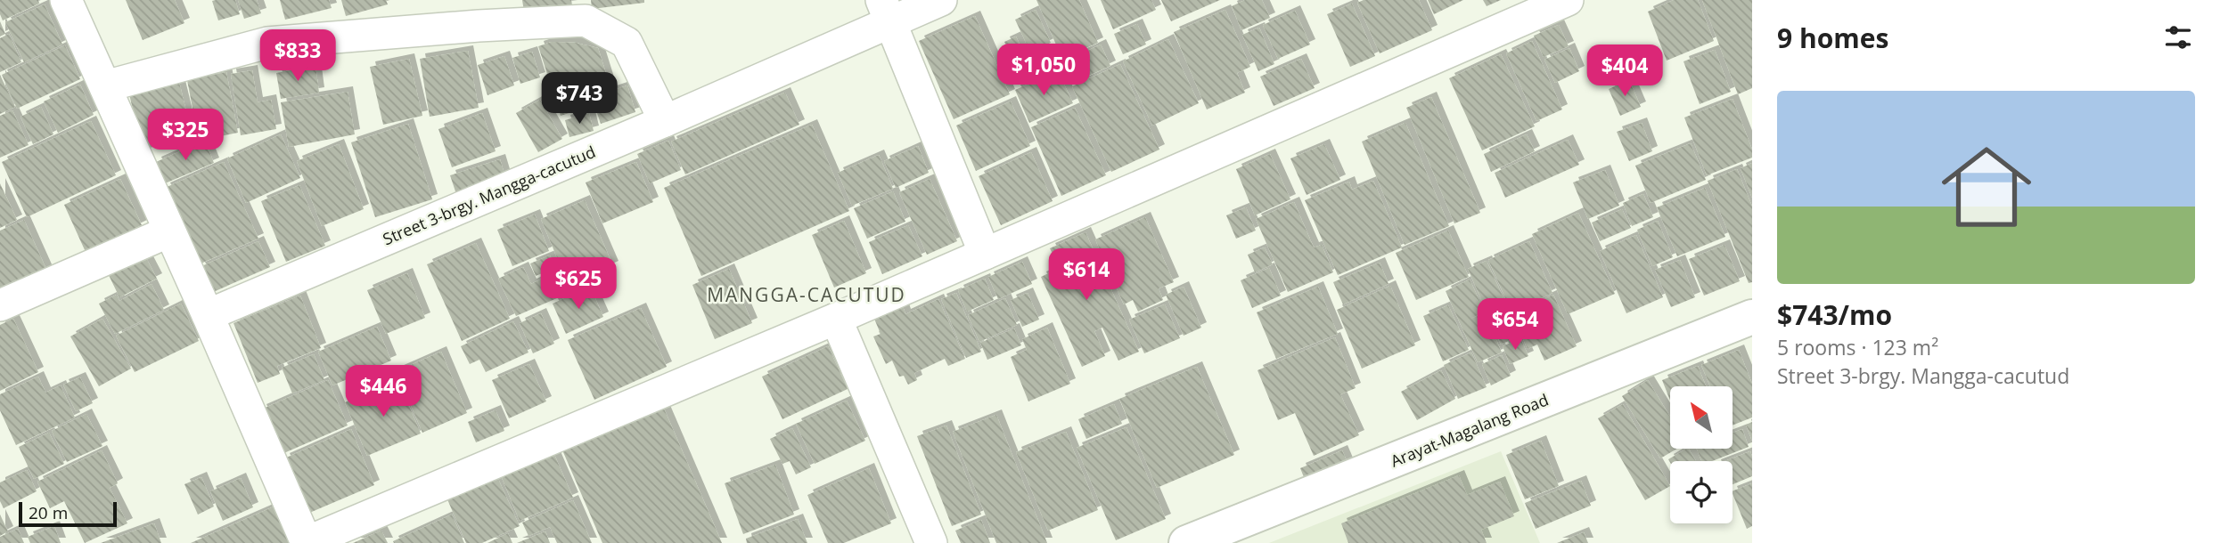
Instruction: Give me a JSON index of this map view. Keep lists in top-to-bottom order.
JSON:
{
  "streets": {
    "main road": ["Arayat-Magalang Road"],
    "street": ["Street 3-brgy. Mangga-cacutud"]
  },
  "districts": ["MANGGA-CACUTUD"],
  "scale_bar": "20 m",
  "north": "top left",
  "page": {
    "heading": "9 homes",
    "price": [
      "$833",
      "$1,050",
      "$404",
      "$743",
      "$325",
      "$614",
      "$625",
      "$654",
      "$446"
    ],
    "list": [
      {
        "name": "$743/mo",
        "note": "5 rooms · 123 m² · Street 3-brgy. Mangga-cacutud"
      }
    ],
    "scale": "20 m"
  }
}
